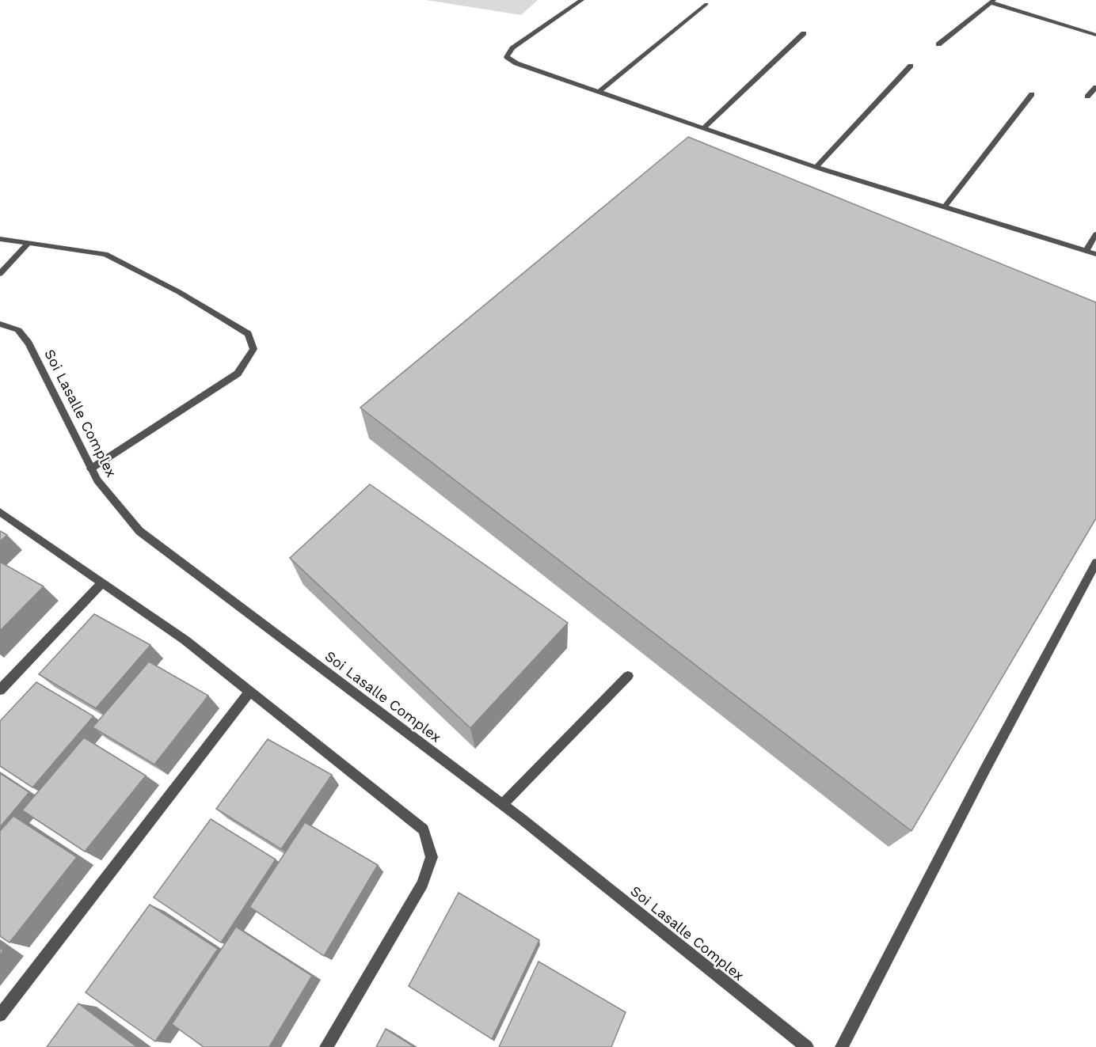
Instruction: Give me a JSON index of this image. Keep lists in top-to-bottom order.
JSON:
{
  "streets": {
    "street": ["Soi Lasalle Complex"]
  }
}
